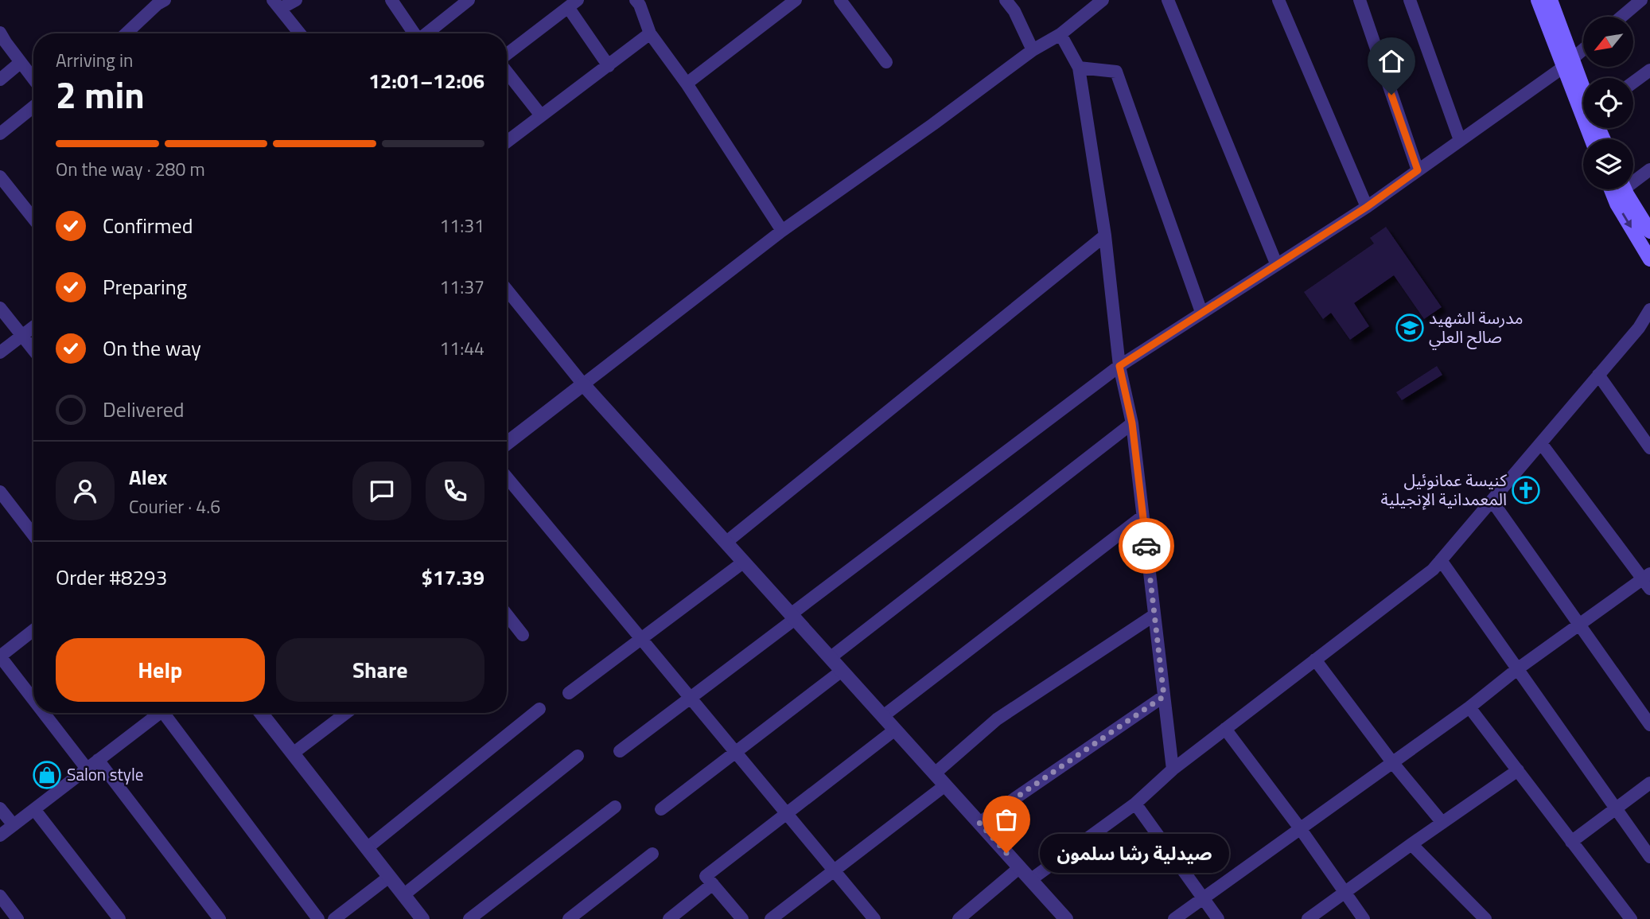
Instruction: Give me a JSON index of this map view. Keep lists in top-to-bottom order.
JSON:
{
  "places": {
    "school or university": ["مدرسة الشهيد صالح العلي"],
    "church": ["كنيسة عمانوئيل المعمدانية الإنجيلية"],
    "shop": ["Salon style"],
    "other": ["صيدلية رشا سلمون"]
  },
  "north": "bottom left",
  "page": {
    "heading": ["2 min", "Arriving in", "12:01–12:06"],
    "panel": [
      "Alex",
      "Courier · 4.6",
      "Order #8293",
      "$17.39"
    ],
    "bar": "On the way · 280 m",
    "list": [
      ["Confirmed", "11:31"],
      ["Preparing", "11:37"],
      ["On the way", "11:44"],
      "Delivered"
    ],
    "buttons": ["Help", "Share"],
    "bubble": "صيدلية رشا سلمون"
  }
}
